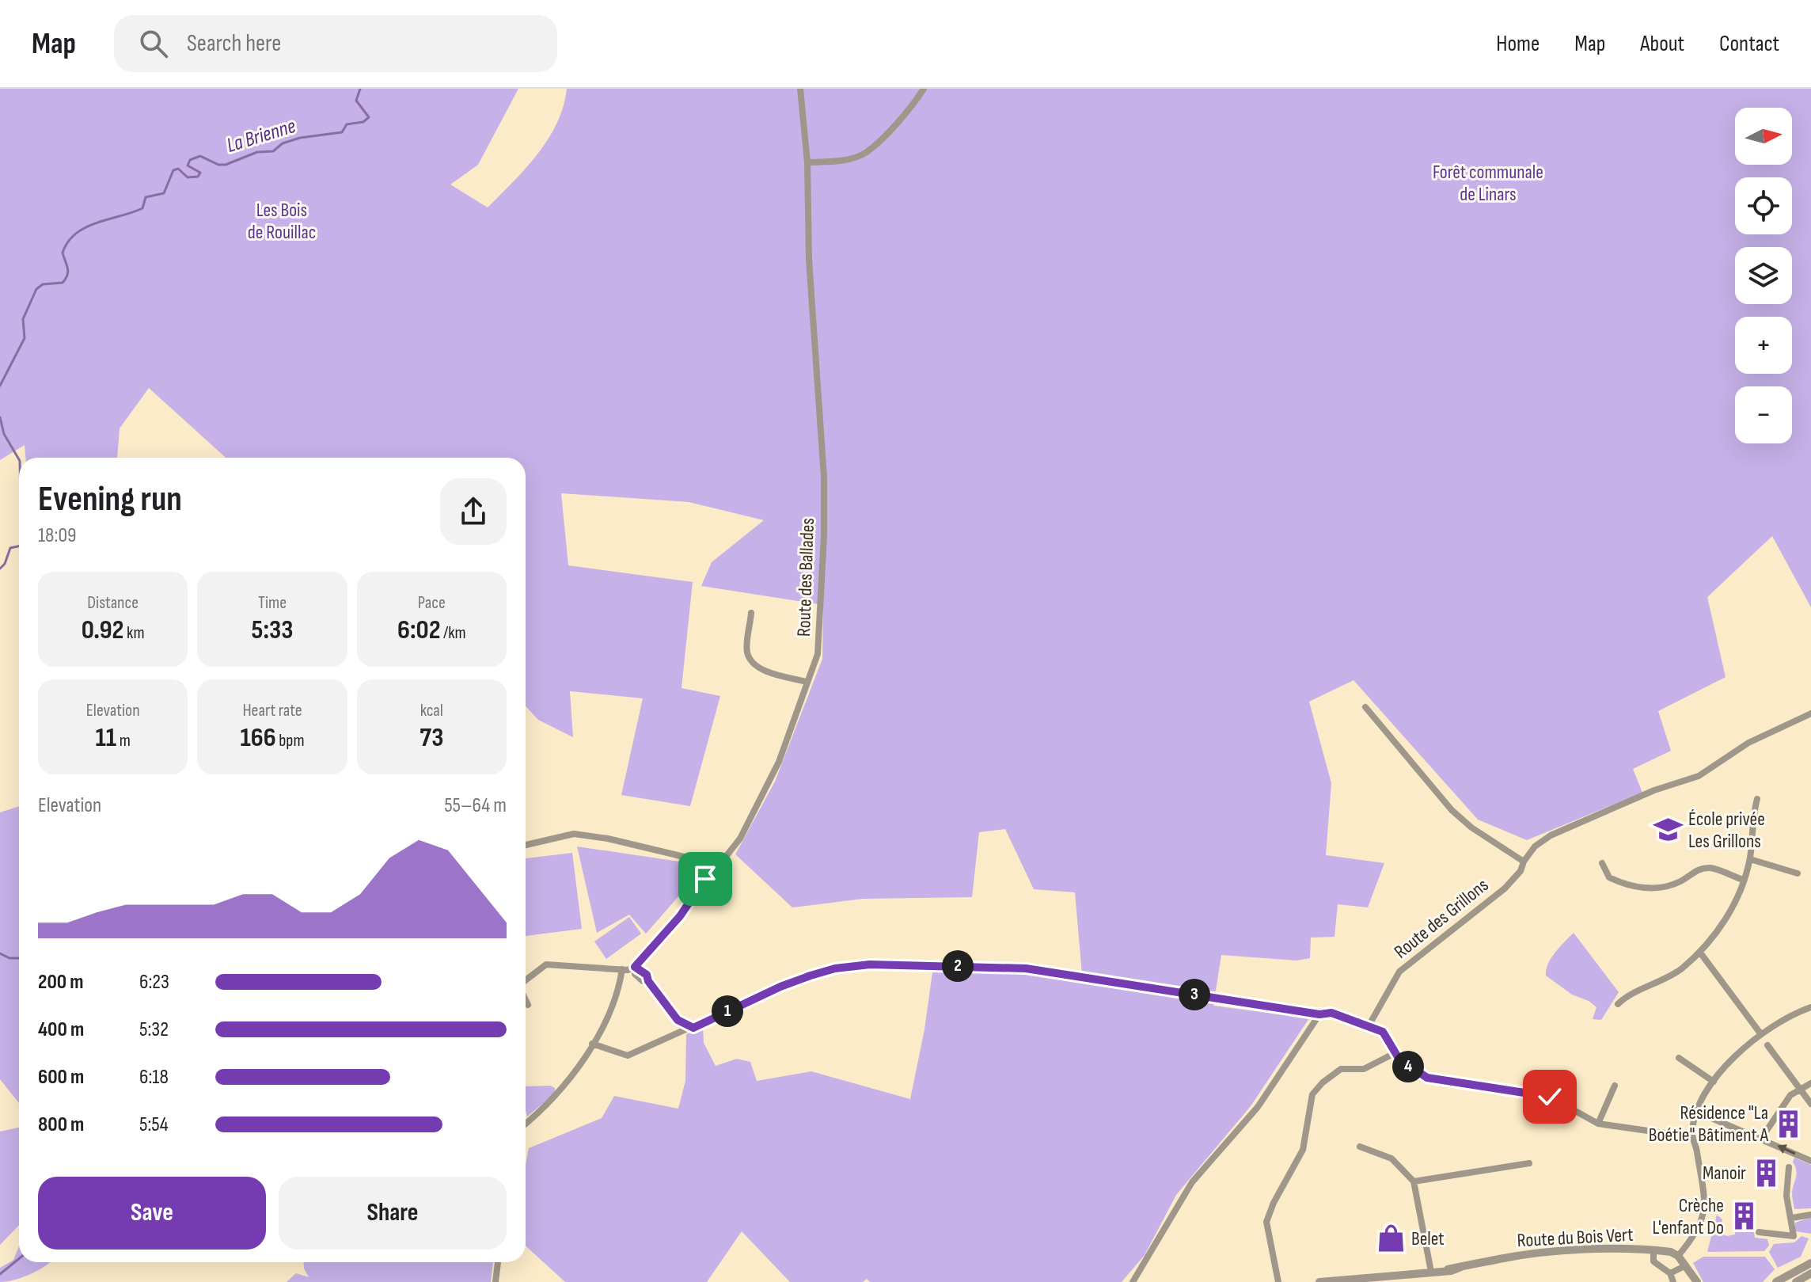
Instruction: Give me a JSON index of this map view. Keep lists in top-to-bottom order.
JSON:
{
  "streets": {
    "street": ["Route des Ballades", "Route des Grillons", "Route du Bois Vert"]
  },
  "water": ["La Brienne"],
  "parks": ["Forêt communale de Linars", "Les Bois de Rouillac"],
  "places": {
    "school or university": ["École privée Les Grillons"],
    "building": ["Résidence \"La Boétie\" Bâtiment A", "Manoir", "Crèche L'enfant Do"],
    "shop": ["Belet"]
  },
  "north": "right",
  "page": {
    "header": "Map",
    "search": "Search here",
    "nav": [
      "Home",
      "Map",
      "About",
      "Contact"
    ],
    "map_buttons": ["+", "−"],
    "heading": ["Evening run", "18:09"],
    "stats": [
      ["Distance", "0.92 km"],
      ["Time", "5:33"],
      ["Pace", "6:02 /km"],
      ["Elevation", "11 m"],
      ["Heart rate", "166 bpm"],
      ["kcal", "73"]
    ],
    "chart": ["Elevation", "55–64 m"],
    "pins": [
      "2",
      "3",
      "1",
      "4"
    ],
    "list": [
      {
        "name": "200 m",
        "note": "6:23"
      },
      {
        "name": "400 m",
        "note": "5:32"
      },
      {
        "name": "600 m",
        "note": "6:18"
      },
      {
        "name": "800 m",
        "note": "5:54"
      }
    ],
    "buttons": ["Save", "Share"]
  }
}
